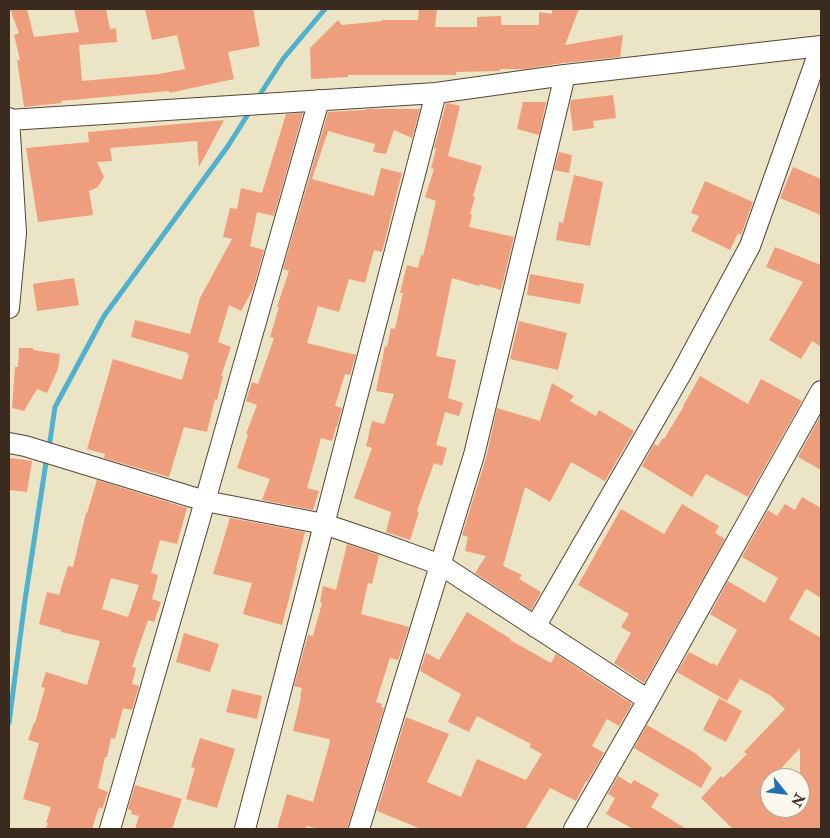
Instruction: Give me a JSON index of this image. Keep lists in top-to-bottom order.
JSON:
{
  "north": "bottom right"
}
